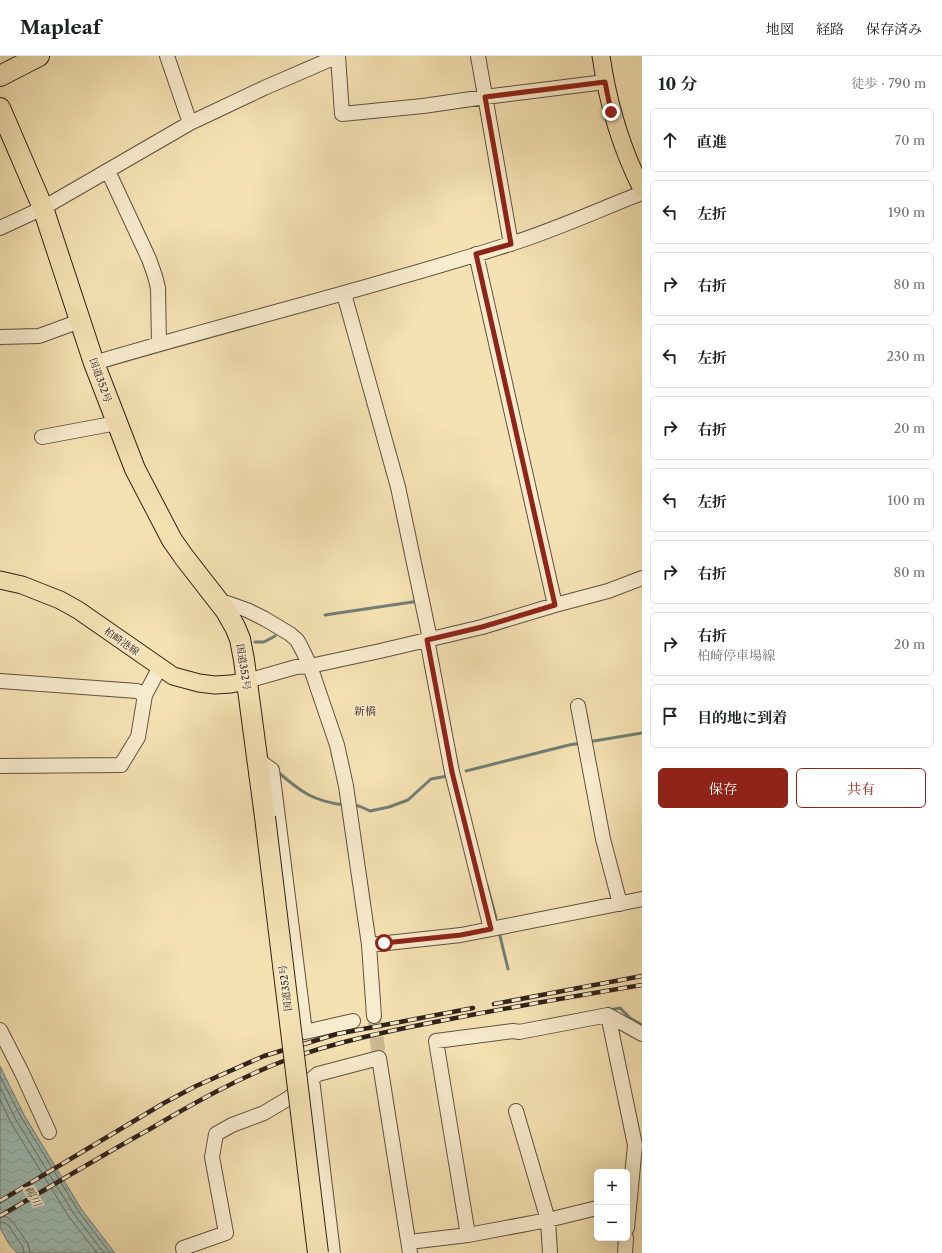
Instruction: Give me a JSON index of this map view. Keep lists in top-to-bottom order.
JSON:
{
  "streets": {
    "highway": ["国道352号"],
    "main road": ["柏崎港線"]
  },
  "crossings": [
    ["国道352号", "柏崎港線"]
  ],
  "districts": ["新橋"],
  "water": ["鵜川"],
  "page": {
    "header": "Mapleaf",
    "nav": ["地図", "経路", "保存済み"],
    "heading": ["10 分", "徒歩 · 790 m"],
    "list": [
      ["直進", "70 m"],
      ["左折", "190 m"],
      ["右折", "80 m"],
      ["左折", "230 m"],
      ["右折", "20 m"],
      ["左折", "100 m"],
      ["右折", "80 m"],
      ["右折", "柏崎停車場線", "20 m"],
      "目的地に到着"
    ],
    "buttons": ["保存", "共有"],
    "map_buttons": ["+", "−"]
  }
}
